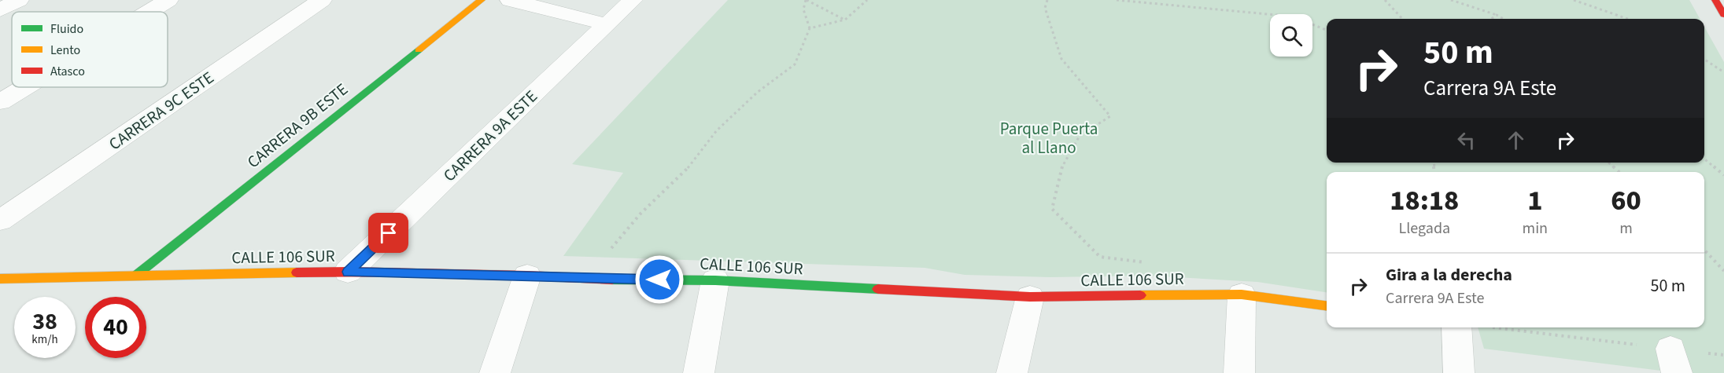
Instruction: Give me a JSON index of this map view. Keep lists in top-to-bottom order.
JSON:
{
  "streets": {
    "street": [
      "CARRERA 9C ESTE",
      "CARRERA 9B ESTE",
      "CARRERA 9A ESTE",
      "CALLE 106 SUR"
    ]
  },
  "crossings": [
    ["CARRERA 9B ESTE", "CALLE 106 SUR"],
    ["CARRERA 9A ESTE", "CALLE 106 SUR"]
  ],
  "parks": ["Parque Puerta al Llano"],
  "legend": ["Fluido", "Lento", "Atasco"],
  "page": {
    "turn": ["50 m", "Carrera 9A Este"],
    "eta": [
      "18:18",
      "Llegada",
      "1",
      "min",
      "60",
      "m"
    ],
    "list": [
      {
        "name": "Gira a la derecha",
        "note": "Carrera 9A Este",
        "value": "50 m"
      }
    ],
    "speed": "38 km/h",
    "limit": "40"
  }
}
